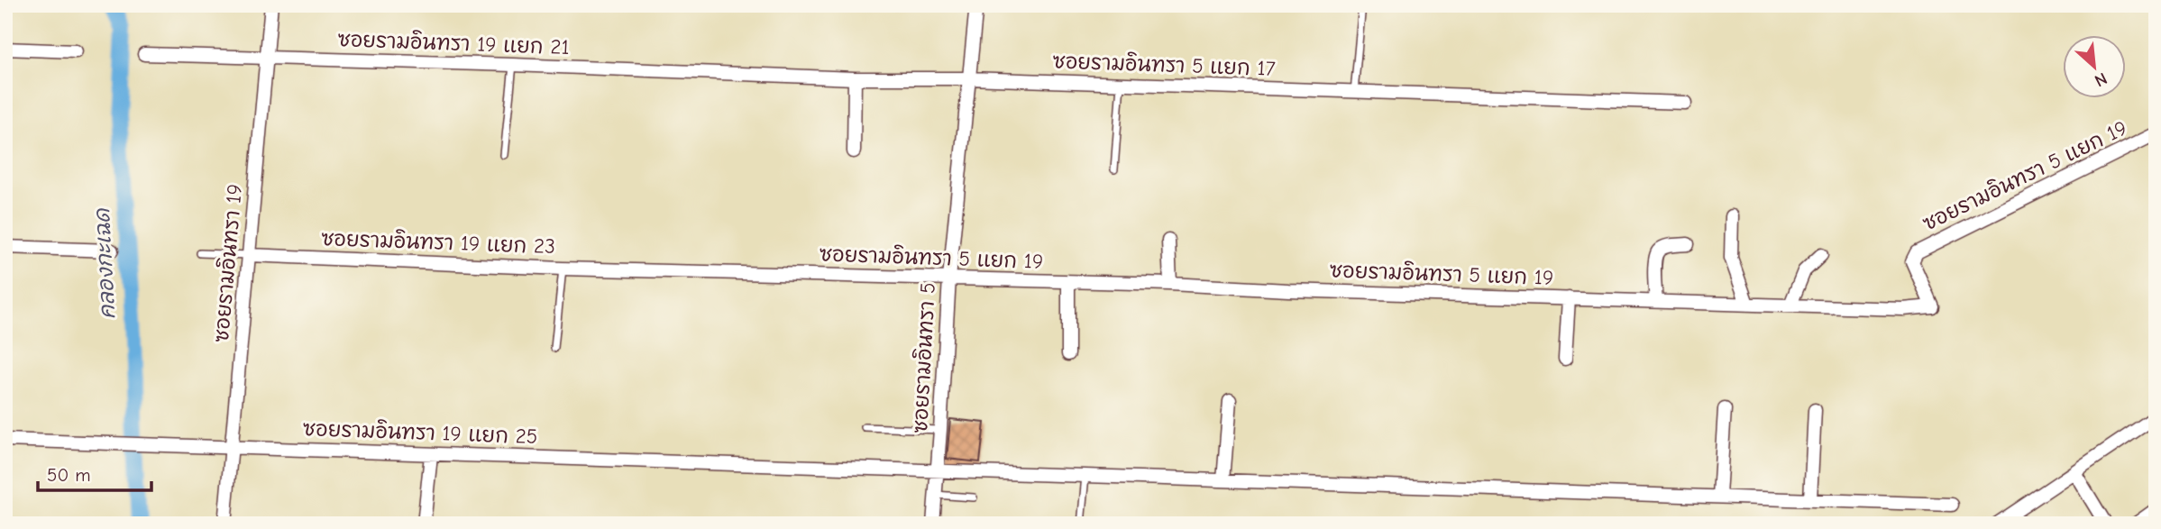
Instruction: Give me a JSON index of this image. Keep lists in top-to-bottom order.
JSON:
{
  "streets": {
    "street": [
      "ซอยรามอินทรา 19 แยก 21",
      "ซอยรามอินทรา 5 แยก 17",
      "ซอยรามอินทรา 5 แยก 19",
      "ซอยรามอินทรา 19 แยก 23",
      "ซอยรามอินทรา 19",
      "ซอยรามอินทรา 5",
      "ซอยรามอินทรา 19 แยก 25"
    ]
  },
  "crossings": [
    ["ซอยรามอินทรา 19 แยก 21", "ซอยรามอินทรา 5 แยก 17"],
    ["ซอยรามอินทรา 19 แยก 21", "ซอยรามอินทรา 19"],
    ["ซอยรามอินทรา 5 แยก 17", "ซอยรามอินทรา 5"],
    ["ซอยรามอินทรา 5 แยก 19", "ซอยรามอินทรา 19 แยก 23"],
    ["ซอยรามอินทรา 5 แยก 19", "ซอยรามอินทรา 5"],
    ["ซอยรามอินทรา 19 แยก 23", "ซอยรามอินทรา 19"],
    ["ซอยรามอินทรา 19", "ซอยรามอินทรา 19 แยก 25"],
    ["ซอยรามอินทรา 5", "ซอยรามอินทรา 19 แยก 25"]
  ],
  "water": ["คลองกะเฉด"],
  "scale_bar": "50 m",
  "north": "bottom right"
}
